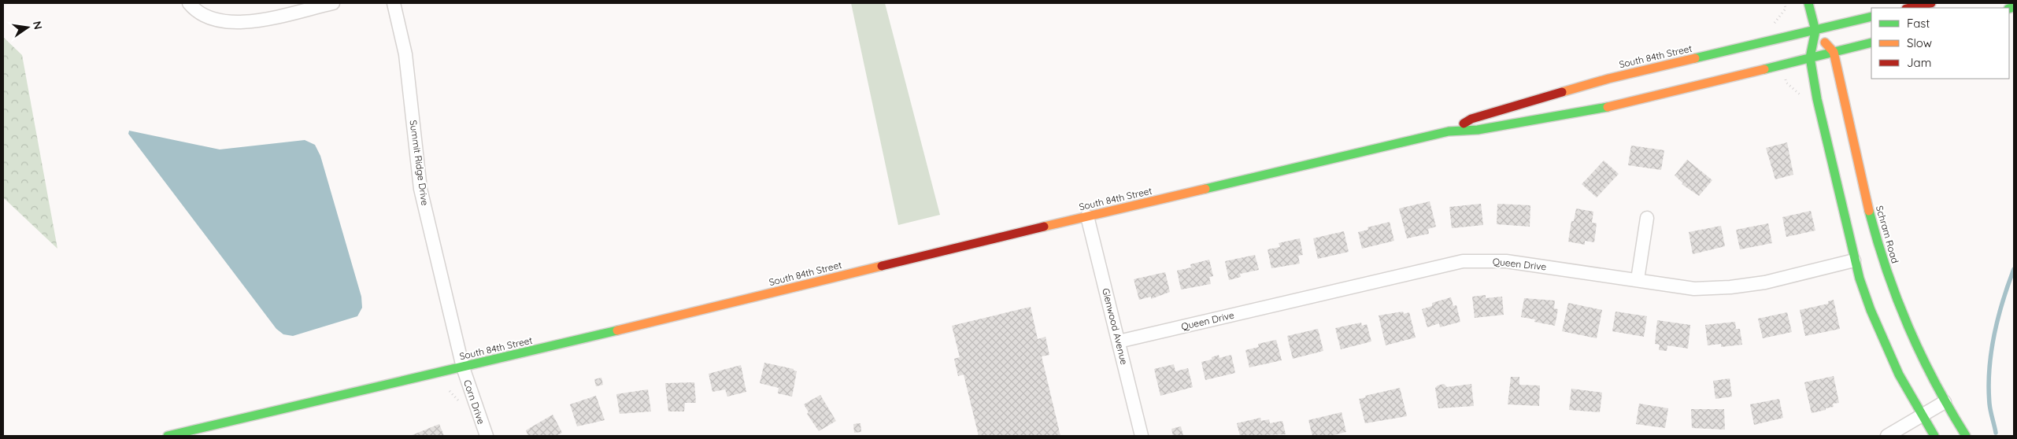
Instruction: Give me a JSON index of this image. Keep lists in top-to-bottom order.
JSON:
{
  "streets": {
    "street": [
      "South 84th Street",
      "Summit Ridge Drive",
      "Schram Road",
      "Queen Drive",
      "Glenwood Avenue",
      "Corn Drive"
    ]
  },
  "crossings": [
    ["South 84th Street", "Summit Ridge Drive"],
    ["South 84th Street", "Schram Road"],
    ["South 84th Street", "Glenwood Avenue"],
    ["South 84th Street", "Corn Drive"],
    ["Summit Ridge Drive", "Corn Drive"],
    ["Schram Road", "Queen Drive"],
    ["Queen Drive", "Glenwood Avenue"]
  ],
  "legend": ["Fast", "Slow", "Jam"],
  "north": "right"
}
